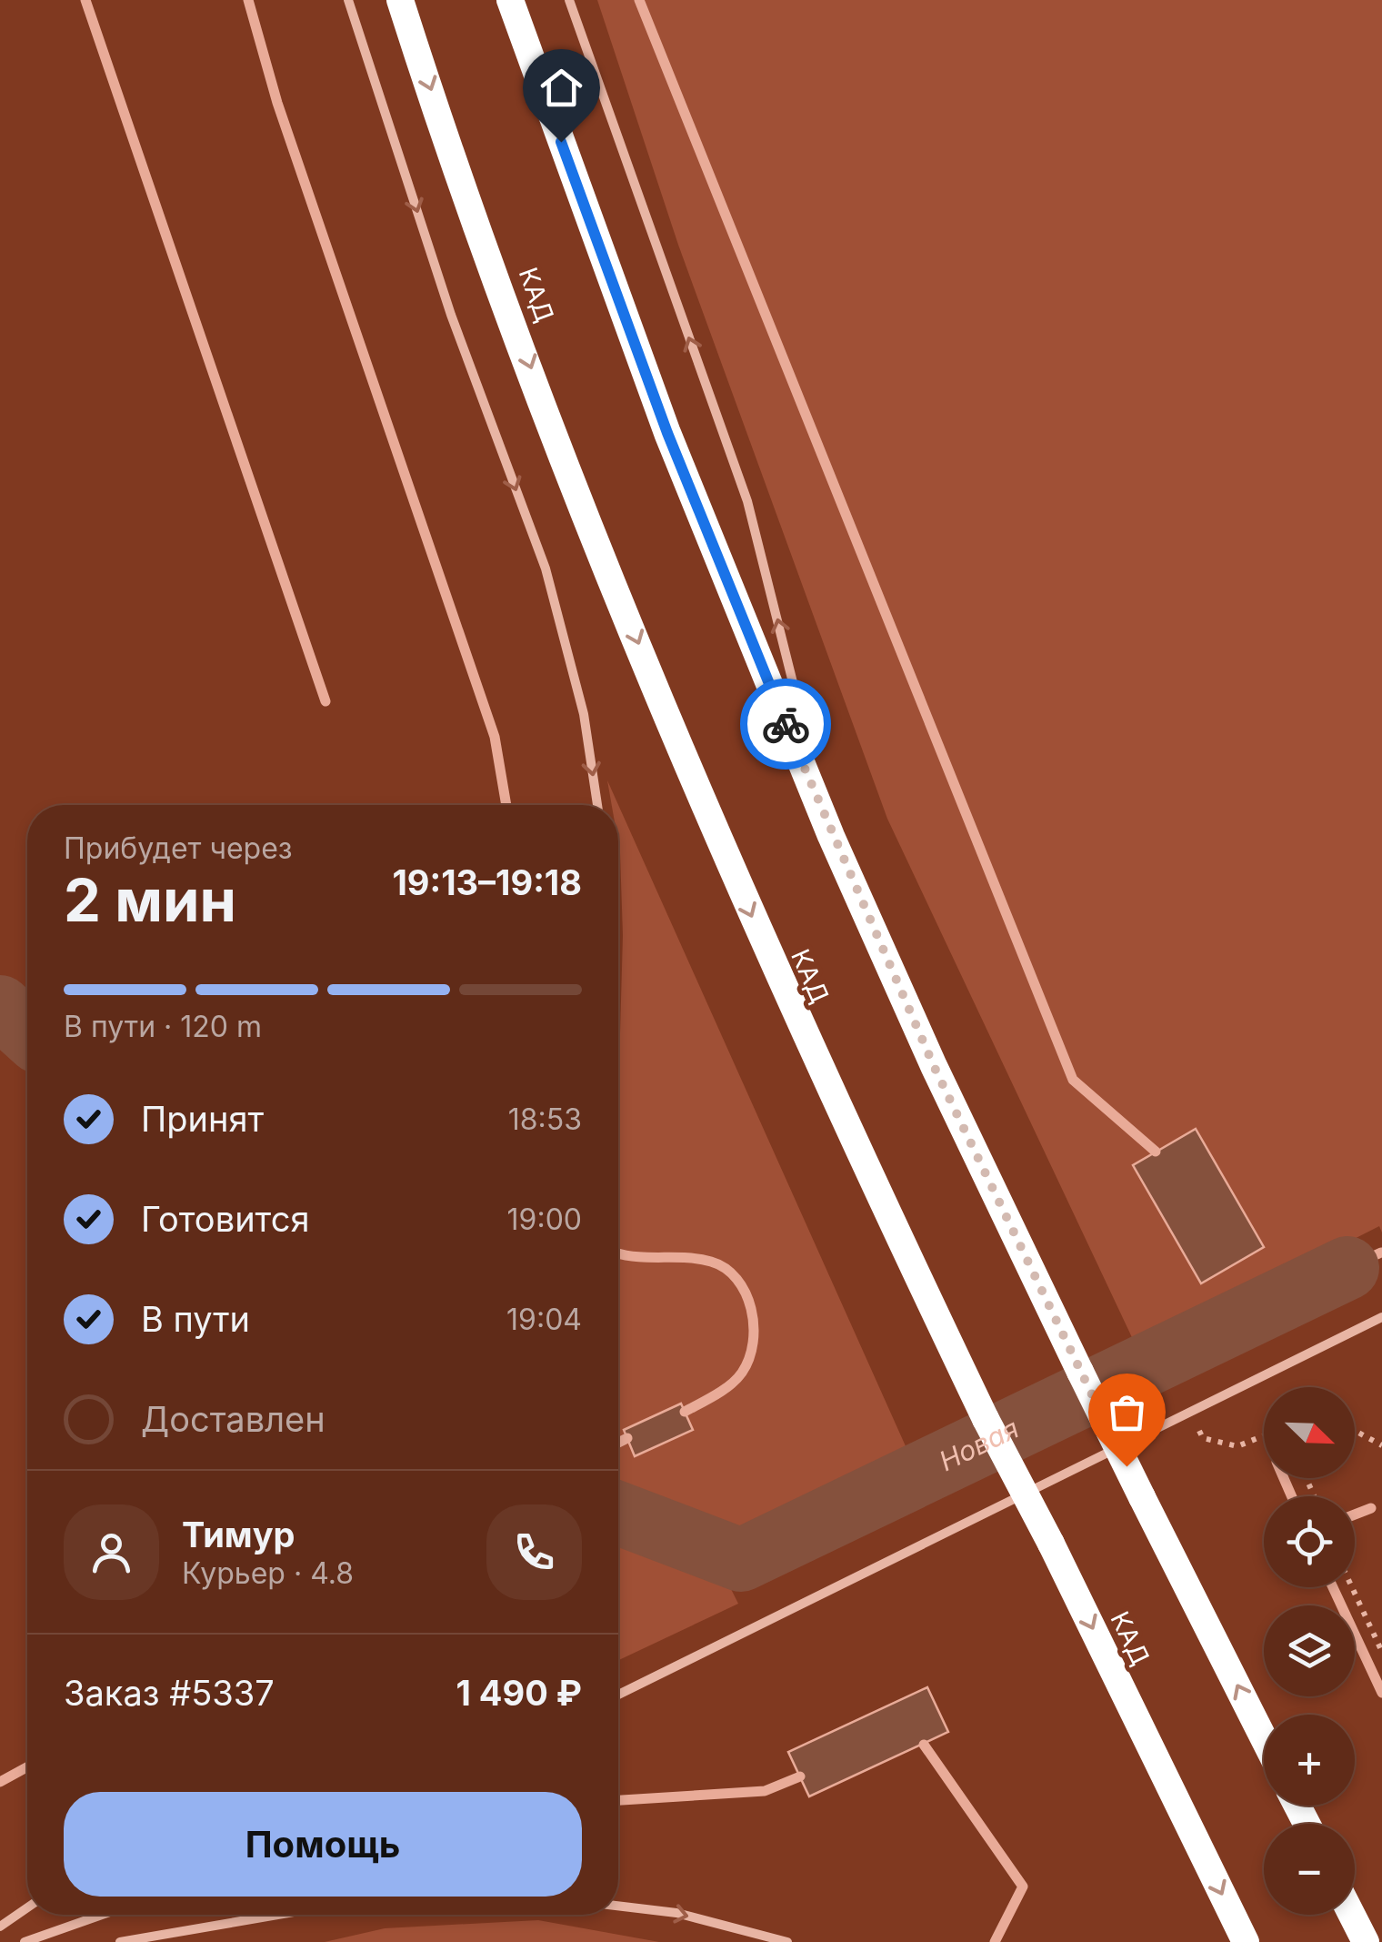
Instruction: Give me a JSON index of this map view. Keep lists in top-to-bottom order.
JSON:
{
  "streets": {
    "highway": ["КАД"]
  },
  "water": ["Новая"],
  "north": "bottom right",
  "page": {
    "heading": ["2 мин", "Прибудет через", "19:13–19:18"],
    "panel": [
      "Тимур",
      "Курьер · 4.8",
      "Заказ #5337",
      "1 490 ₽"
    ],
    "bar": "В пути · 120 m",
    "list": [
      ["Принят", "18:53"],
      ["Готовится", "19:00"],
      ["В пути", "19:04"],
      "Доставлен"
    ],
    "map_buttons": ["+", "−"],
    "buttons": "Помощь"
  }
}
